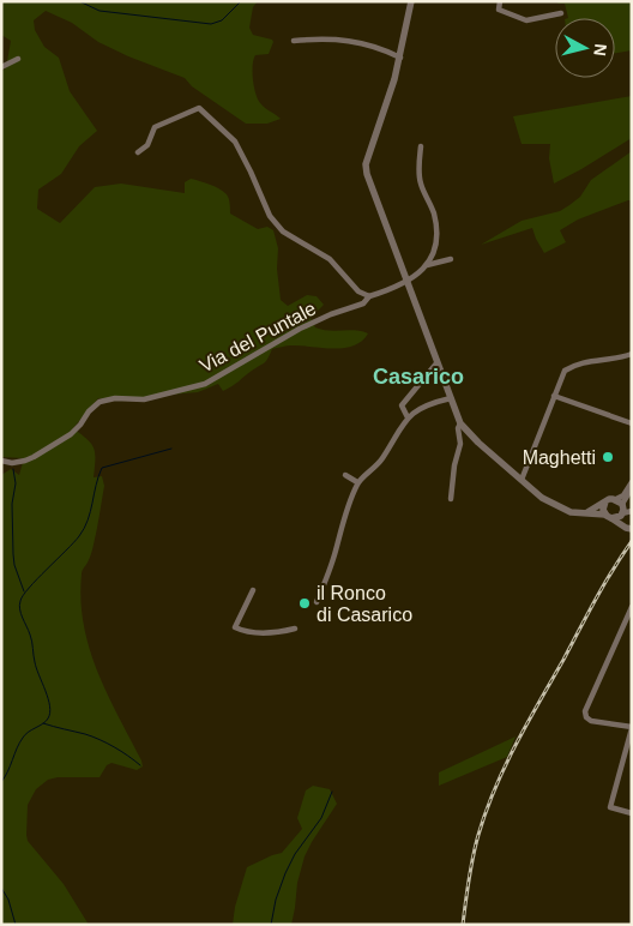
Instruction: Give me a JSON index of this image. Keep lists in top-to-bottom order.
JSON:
{
  "streets": {
    "street": ["Via del Puntale"]
  },
  "districts": ["Casarico"],
  "places": ["Maghetti", "il Ronco di Casarico"],
  "north": "right"
}
